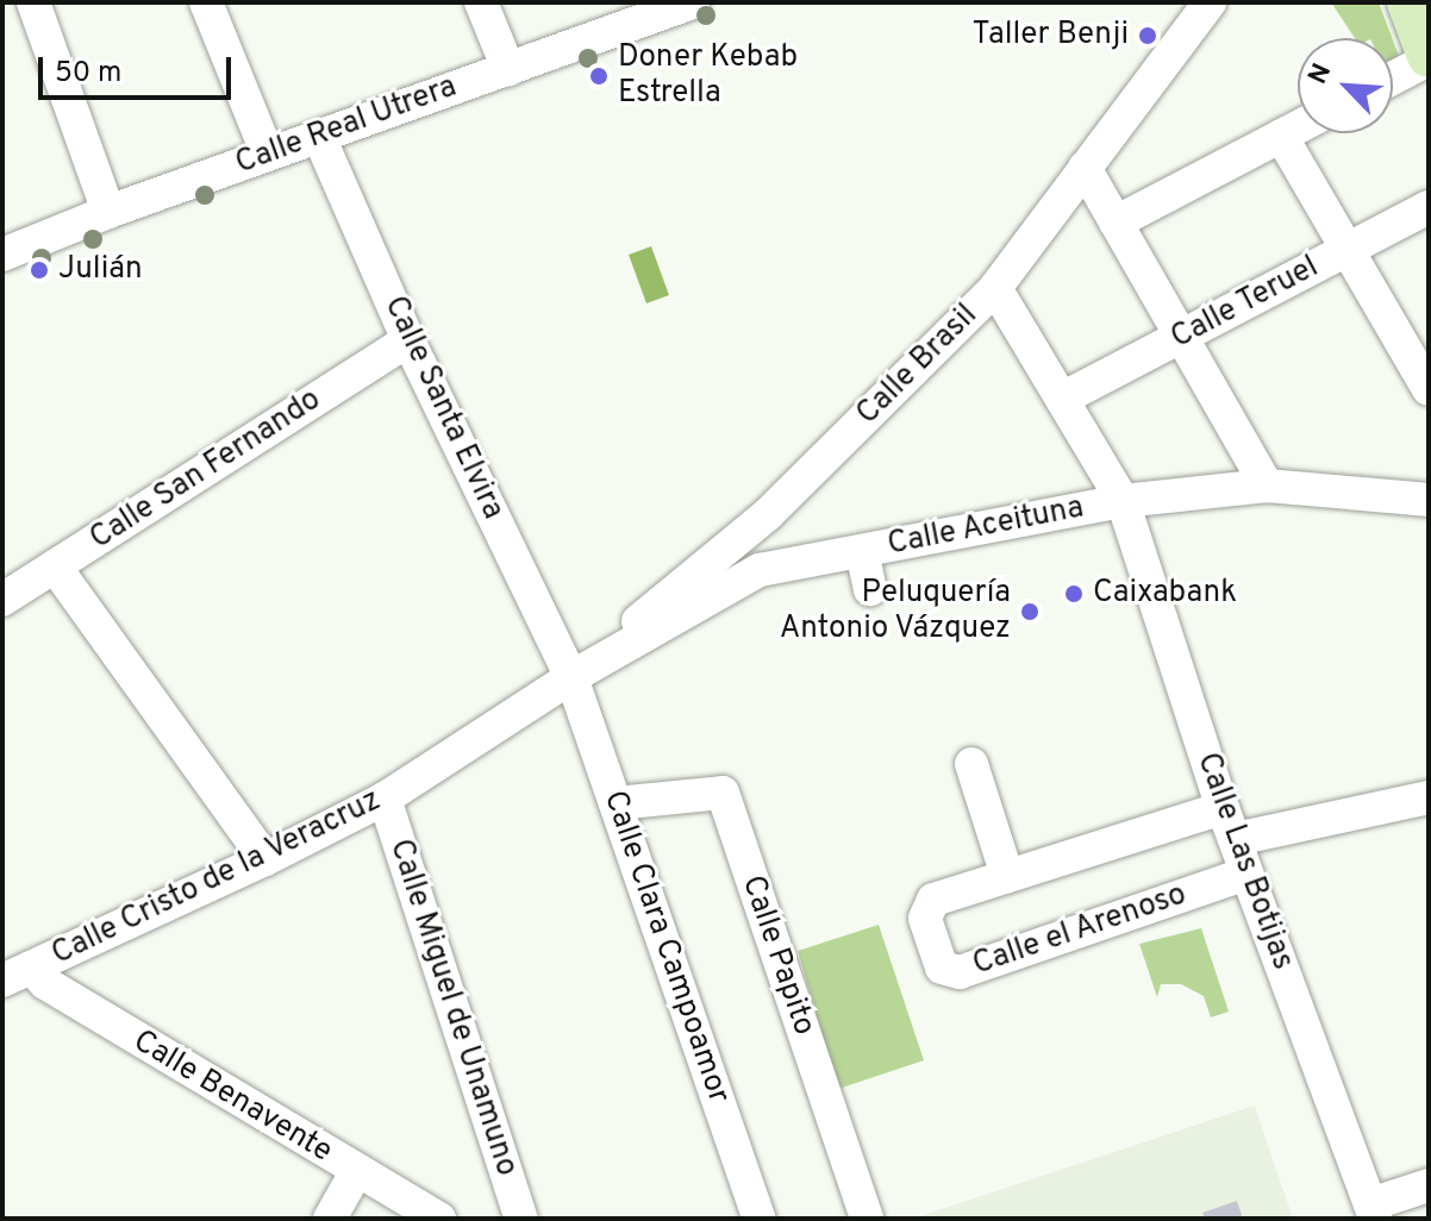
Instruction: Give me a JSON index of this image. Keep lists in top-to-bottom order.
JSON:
{
  "streets": {
    "street": [
      "Calle Real Utrera",
      "Calle Teruel",
      "Calle Brasil",
      "Calle Santa Elvira",
      "Calle San Fernando",
      "Calle Aceituna",
      "Calle Las Botijas",
      "Calle Cristo de la Veracruz",
      "Calle el Arenoso",
      "Calle Clara Campoamor",
      "Calle Papito",
      "Calle Miguel de Unamuno",
      "Calle Benavente"
    ]
  },
  "crossings": [
    ["Calle Real Utrera", "Calle Santa Elvira"],
    ["Calle Teruel", "Calle Las Botijas"],
    ["Calle Brasil", "Calle Santa Elvira"],
    ["Calle Brasil", "Calle Aceituna"],
    ["Calle Brasil", "Calle Las Botijas"],
    ["Calle Brasil", "Calle Cristo de la Veracruz"],
    ["Calle Brasil", "Calle Clara Campoamor"],
    ["Calle Santa Elvira", "Calle San Fernando"],
    ["Calle Santa Elvira", "Calle Aceituna"],
    ["Calle Santa Elvira", "Calle Cristo de la Veracruz"],
    ["Calle Santa Elvira", "Calle Clara Campoamor"],
    ["Calle Aceituna", "Calle Las Botijas"],
    ["Calle Aceituna", "Calle Cristo de la Veracruz"],
    ["Calle Aceituna", "Calle Clara Campoamor"],
    ["Calle Las Botijas", "Calle el Arenoso"],
    ["Calle Cristo de la Veracruz", "Calle Clara Campoamor"],
    ["Calle Cristo de la Veracruz", "Calle Miguel de Unamuno"],
    ["Calle Cristo de la Veracruz", "Calle Benavente"],
    ["Calle Clara Campoamor", "Calle Papito"]
  ],
  "places": [
    "Taller Benji",
    "Doner Kebab Estrella",
    "Julián",
    "Caixabank",
    "Peluquería Antonio Vázquez"
  ],
  "scale_bar": "50 m",
  "north": "top left"
}
